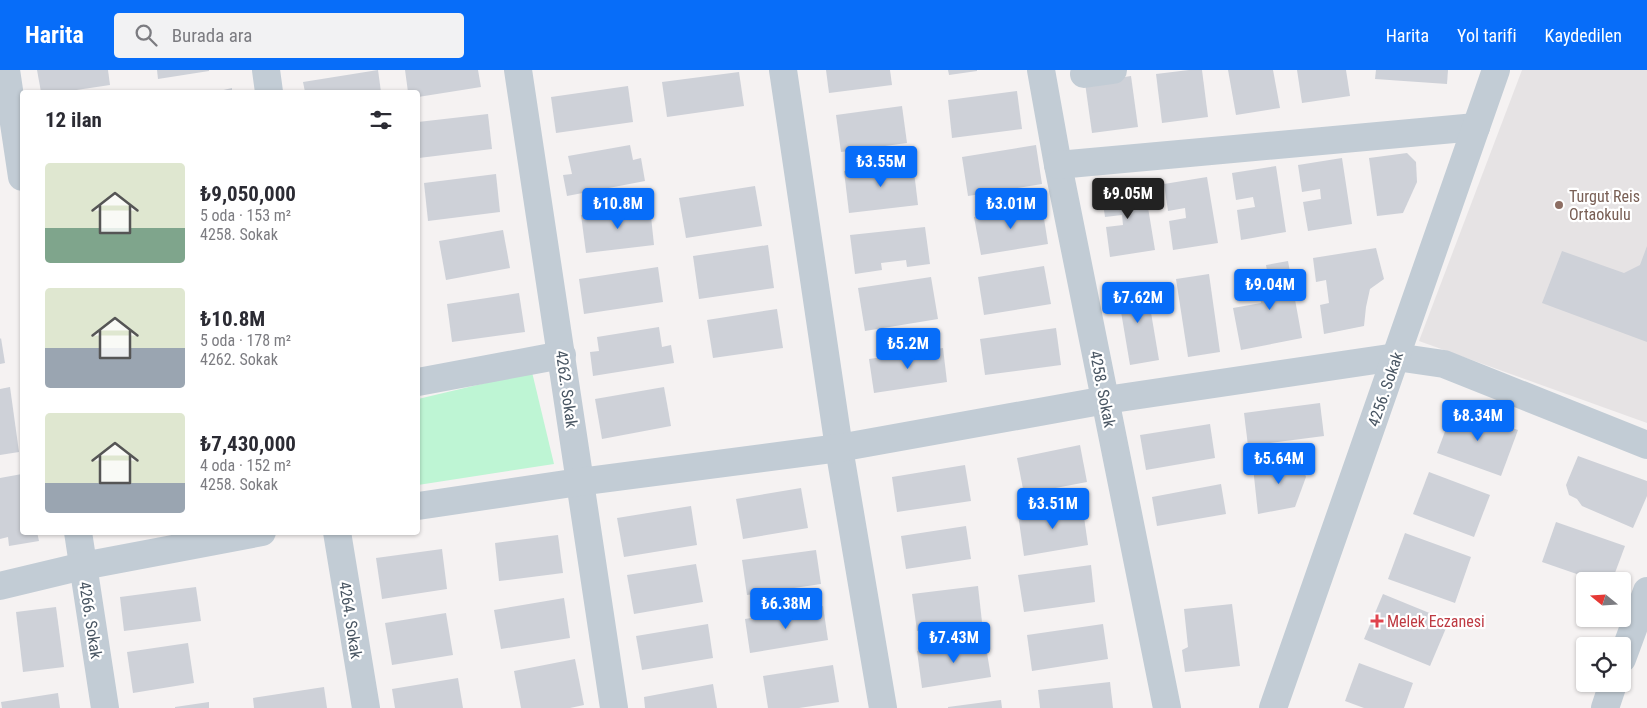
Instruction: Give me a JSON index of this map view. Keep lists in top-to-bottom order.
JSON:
{
  "streets": {
    "street": [
      "4262. Sokak",
      "4258. Sokak",
      "4256. Sokak",
      "4266. Sokak",
      "4264. Sokak"
    ]
  },
  "places": {
    "other": ["Turgut Reis Ortaokulu"],
    "health": ["Melek Eczanesi"]
  },
  "north": "left",
  "page": {
    "header": "Harita",
    "search": "Burada ara",
    "nav": ["Harita", "Yol tarifi", "Kaydedilen"],
    "heading": "12 ilan",
    "price": [
      "₺3.55M",
      "₺9.05M",
      "₺10.8M",
      "₺3.01M",
      "₺9.04M",
      "₺7.62M",
      "₺5.2M",
      "₺8.34M",
      "₺5.64M",
      "₺3.51M",
      "₺6.38M",
      "₺7.43M"
    ],
    "list": [
      {
        "name": "₺9,050,000",
        "note": "5 oda · 153 m² · 4258. Sokak"
      },
      {
        "name": "₺10.8M",
        "note": "5 oda · 178 m² · 4262. Sokak"
      },
      {
        "name": "₺7,430,000",
        "note": "4 oda · 152 m² · 4258. Sokak"
      }
    ]
  }
}
